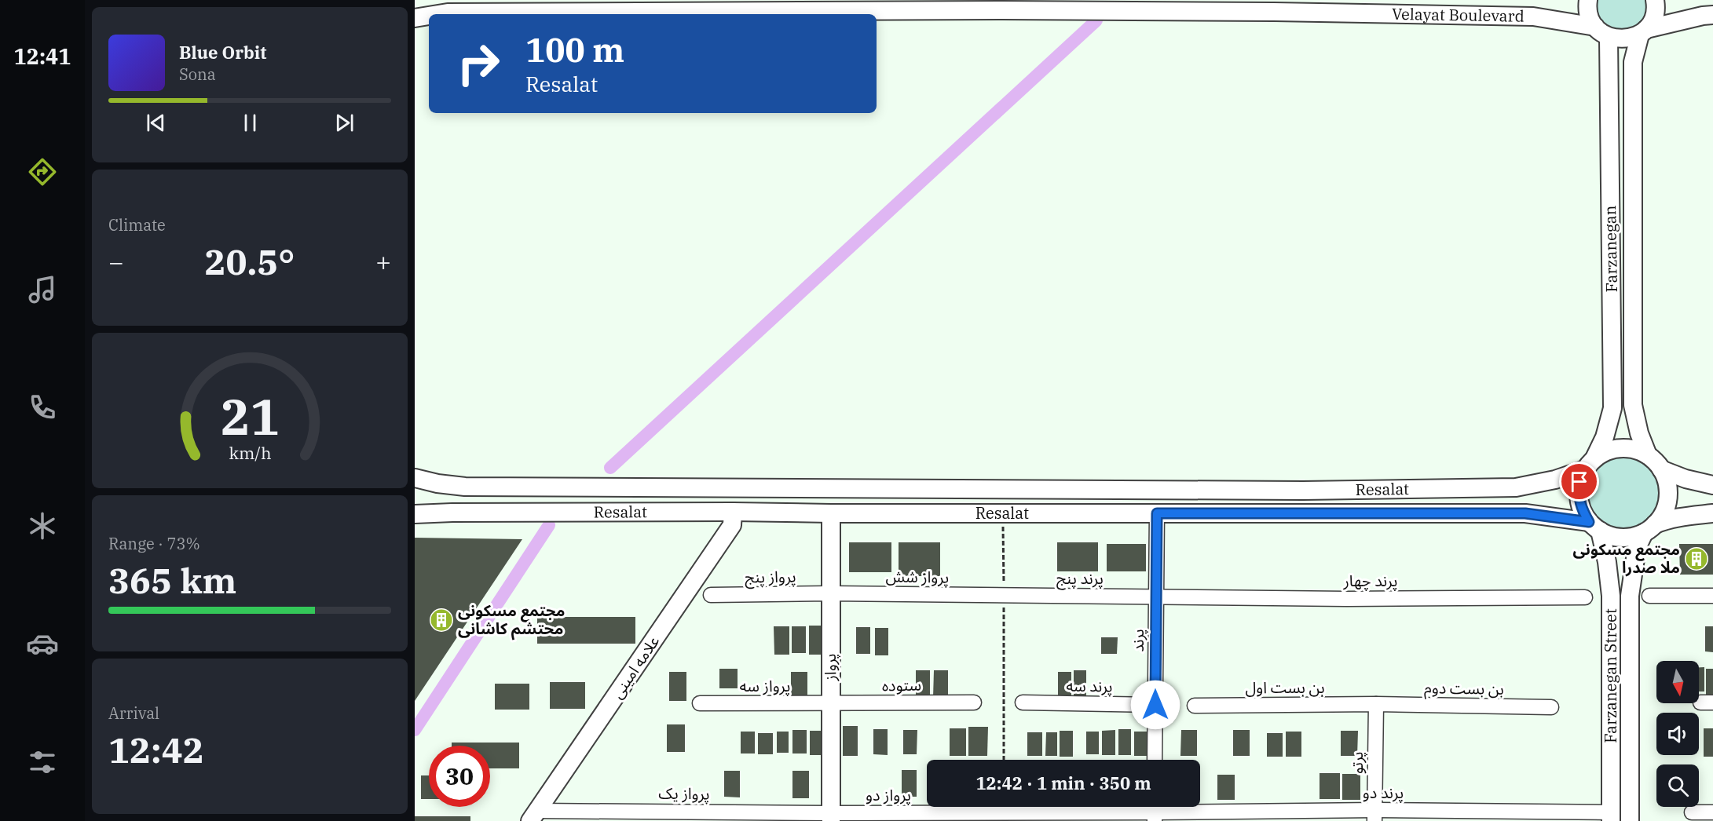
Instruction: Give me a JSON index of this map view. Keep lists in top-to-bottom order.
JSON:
{
  "streets": {
    "street": [
      "Velayat Boulevard",
      "Farzanegan",
      "Resalat",
      "پرواز پنج",
      "پرواز شش",
      "پرند پنج",
      "پرند چهار",
      "پرند",
      "علامه امینی",
      "پرواز",
      "Farzanegan Street",
      "ستوده",
      "پرواز سه",
      "پرند سه",
      "بن بست اول",
      "بن بست دوم",
      "پرتو",
      "پرند دو",
      "پرواز یک",
      "پرواز دو"
    ]
  },
  "crossings": [
    ["Velayat Boulevard", "Farzanegan"],
    ["Farzanegan", "Resalat"],
    ["Farzanegan", "Farzanegan Street"],
    ["Resalat", "پرند"],
    ["Resalat", "علامه امینی"],
    ["Resalat", "پرواز"],
    ["Resalat", "Farzanegan Street"],
    ["پرواز پنج", "پرواز شش"],
    ["پرواز پنج", "پرواز"],
    ["پرواز شش", "پرند پنج"],
    ["پرواز شش", "پرواز"],
    ["پرند پنج", "پرند چهار"],
    ["پرند پنج", "پرند"],
    ["پرند چهار", "پرند"],
    ["پرند", "پرند سه"],
    ["علامه امینی", "پرواز یک"],
    ["پرواز", "ستوده"],
    ["پرواز", "پرواز سه"],
    ["پرواز", "پرواز یک"],
    ["پرواز", "پرواز دو"],
    ["Farzanegan Street", "پرند دو"],
    ["ستوده", "پرواز سه"],
    ["بن بست اول", "بن بست دوم"],
    ["بن بست اول", "پرتو"],
    ["بن بست دوم", "پرتو"],
    ["پرتو", "پرند دو"],
    ["پرند دو", "پرواز دو"],
    ["پرواز یک", "پرواز دو"]
  ],
  "places": {
    "building": ["مجتمع مسکونی ملا صدرا", "مجتمع مسکونی محتشم کاشانی"]
  },
  "north": "bottom",
  "page": {
    "tabs": "12:41",
    "turn": ["100 m", "Resalat"],
    "song": ["Blue Orbit", "Sona"],
    "tile": [
      "Climate",
      ["Range · 73%", "365 km"],
      ["Arrival", "12:42"]
    ],
    "heat": ["−", "20.5°", "+"],
    "limit": "30",
    "trip": "12:42 · 1 min · 350 m",
    "gauge": ["21", "km/h"]
  }
}
